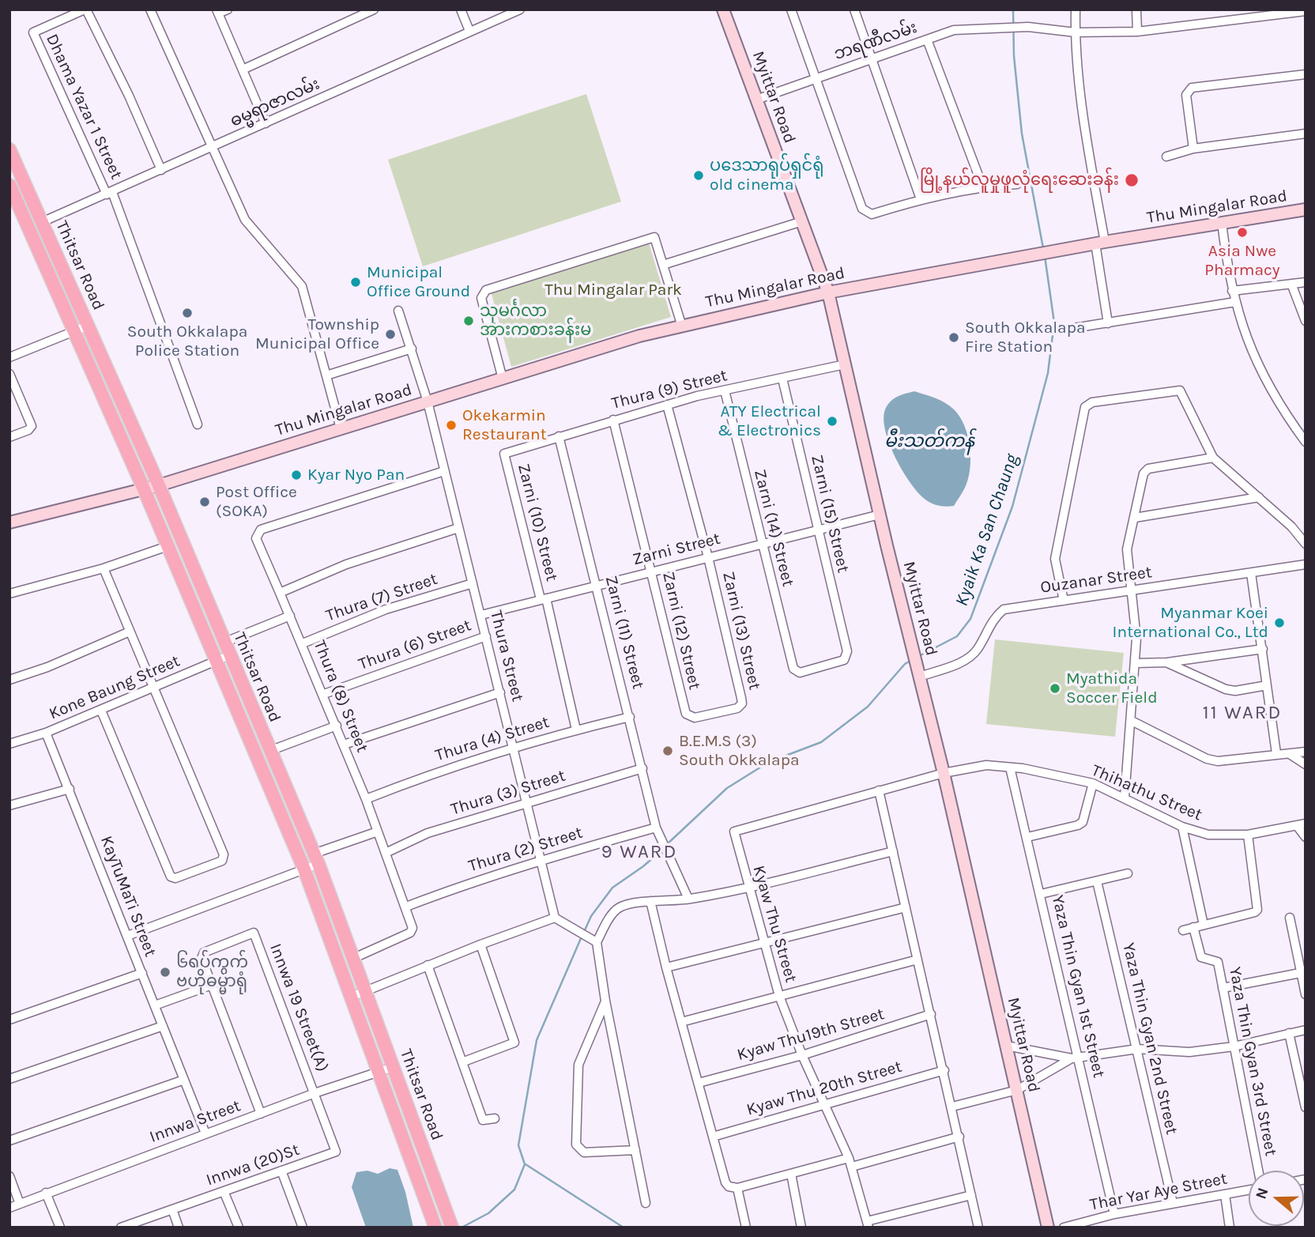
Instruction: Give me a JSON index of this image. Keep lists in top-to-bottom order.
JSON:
{
  "streets": {
    "main road": ["Myittar Road", "Thu Mingalar Road", "Thitsar Road"],
    "street": [
      "ဘရဏီလမ်း",
      "ဓမ္မရာဇာလမ်း",
      "Dhama Yazar 1 Street",
      "Thura (9) Street",
      "Zarni (15) Street",
      "Zarni (10) Street",
      "Zarni (14) Street",
      "Zarni Street",
      "Ouzanar Street",
      "Thura (7) Street",
      "Zarni (12) Street",
      "Zarni (13) Street",
      "Zarni (11) Street",
      "Thura (6) Street",
      "Thura Street",
      "Kone Baung Street",
      "Thura (8) Street",
      "Thura (4) Street",
      "Thura (3) Street",
      "Thihathu Street",
      "Thura (2) Street",
      "KayTuMaTi Street",
      "Kyaw Thu Street",
      "Yaza Thin Gyan 1st Street",
      "Innwa 19 Street(A)",
      "Kyaw Thu19th Street",
      "Yaza Thin Gyan 2nd Street",
      "Yaza Thin Gyan 3rd Street",
      "Kyaw Thu 20th Street",
      "Innwa Street",
      "Innwa (20)St",
      "Thar Yar Aye Street"
    ]
  },
  "crossings": [
    ["ဘရဏီလမ်း", "Myittar Road"],
    ["Myittar Road", "Thu Mingalar Road"],
    ["Myittar Road", "Thura (9) Street"],
    ["Myittar Road", "Zarni Street"],
    ["Myittar Road", "Ouzanar Street"],
    ["Myittar Road", "Thihathu Street"],
    ["Myittar Road", "Kyaw Thu Street"],
    ["ဓမ္မရာဇာလမ်း", "Dhama Yazar 1 Street"],
    ["ဓမ္မရာဇာလမ်း", "Thitsar Road"],
    ["Thu Mingalar Road", "Thitsar Road"],
    ["Thu Mingalar Road", "Thura Street"],
    ["Thitsar Road", "Kone Baung Street"],
    ["Thitsar Road", "Thura (8) Street"],
    ["Thitsar Road", "Innwa Street"],
    ["Thura (9) Street", "Zarni (15) Street"],
    ["Thura (9) Street", "Zarni (10) Street"],
    ["Thura (9) Street", "Zarni (14) Street"],
    ["Thura (9) Street", "Zarni (12) Street"],
    ["Thura (9) Street", "Zarni (13) Street"],
    ["Thura (9) Street", "Zarni (11) Street"],
    ["Zarni (15) Street", "Zarni (14) Street"],
    ["Zarni (15) Street", "Zarni Street"],
    ["Zarni (10) Street", "Zarni Street"],
    ["Zarni (10) Street", "Thura (4) Street"],
    ["Zarni (14) Street", "Zarni Street"],
    ["Zarni Street", "Zarni (12) Street"],
    ["Zarni Street", "Zarni (13) Street"],
    ["Zarni Street", "Zarni (11) Street"],
    ["Zarni Street", "Thura Street"],
    ["Thura (7) Street", "Thura Street"],
    ["Thura (7) Street", "Thura (8) Street"],
    ["Zarni (12) Street", "Zarni (13) Street"],
    ["Zarni (11) Street", "Thura (4) Street"],
    ["Zarni (11) Street", "Thura (3) Street"],
    ["Zarni (11) Street", "Thura (2) Street"],
    ["Thura (6) Street", "Thura Street"],
    ["Thura (6) Street", "Thura (8) Street"],
    ["Thura Street", "Thura (8) Street"],
    ["Thura Street", "Thura (4) Street"],
    ["Thura Street", "Thura (3) Street"],
    ["Thura Street", "Thura (2) Street"],
    ["Kone Baung Street", "KayTuMaTi Street"],
    ["Thura (8) Street", "Thura (4) Street"],
    ["Thura (8) Street", "Thura (3) Street"],
    ["Thura (8) Street", "Thura (2) Street"],
    ["Thihathu Street", "Kyaw Thu Street"],
    ["Thihathu Street", "Yaza Thin Gyan 1st Street"],
    ["KayTuMaTi Street", "Innwa Street"],
    ["Kyaw Thu Street", "Kyaw Thu19th Street"],
    ["Kyaw Thu Street", "Kyaw Thu 20th Street"],
    ["Yaza Thin Gyan 1st Street", "Thar Yar Aye Street"],
    ["Innwa 19 Street(A)", "Innwa Street"],
    ["Innwa 19 Street(A)", "Innwa (20)St"],
    ["Yaza Thin Gyan 2nd Street", "Thar Yar Aye Street"],
    ["Innwa Street", "Innwa (20)St"]
  ],
  "districts": ["11 WARD", "9 WARD"],
  "water": ["မီးသတ်ကန်", "Kyaik Ka San Chaung"],
  "parks": ["Thu Mingalar Park"],
  "places": [
    "ပဒေသာရုပ်ရှင်ရုံ old cinema",
    "မြို့နယ်လူမှုဖူလုံရေးဆေးခန်း",
    "Asia Nwe Pharmacy",
    "Municipal Office Ground",
    "South Okkalapa Police Station",
    "သုမင်္ဂလာ အားကစားခန်းမ",
    "Township Municipal Office",
    "South Okkalapa Fire Station",
    "ATY Electrical & Electronics",
    "Okekarmin Restaurant",
    "Kyar Nyo Pan",
    "Post Office (SOKA)",
    "Myanmar Koei International Co., Ltd",
    "Myathida Soccer Field",
    "B.E.M.S (3) South Okkalapa",
    "၆ရပ်ကွက် ဗဟိုဓမ္မာရုံ"
  ],
  "north": "left"
}
